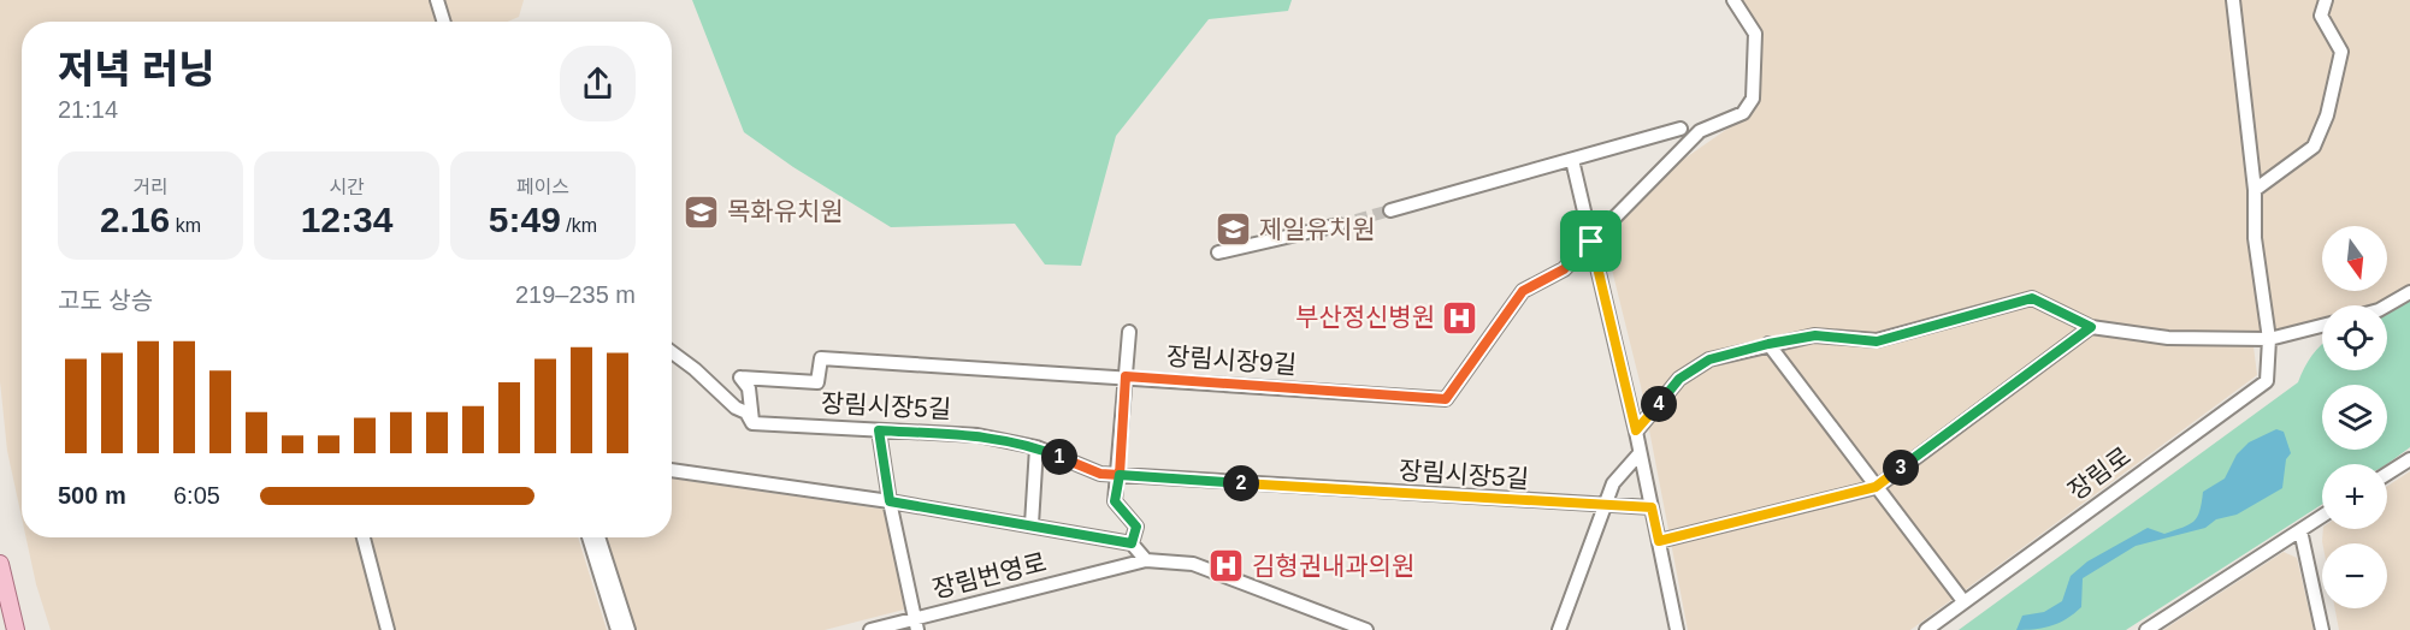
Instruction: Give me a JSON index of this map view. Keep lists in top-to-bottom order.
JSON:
{
  "streets": {
    "street": [
      "장림시장9길",
      "장림시장5길",
      "장림로",
      "장림번영로"
    ]
  },
  "crossings": [
    ["장림시장9길", "장림시장5길"]
  ],
  "places": {
    "school or university": ["목화유치원", "제일유치원"],
    "hospital": ["부산정신병원", "김형권내과의원"]
  },
  "north": "bottom",
  "page": {
    "heading": ["저녁 러닝", "21:14"],
    "stats": [
      ["거리", "2.16 km"],
      ["시간", "12:34"],
      ["페이스", "5:49 /km"]
    ],
    "map_buttons": ["+", "−"],
    "chart": ["고도 상승", "219–235 m"],
    "pins": [
      "4",
      "1",
      "3",
      "2"
    ],
    "list": [
      {
        "name": "500 m",
        "note": "6:05"
      }
    ]
  }
}
